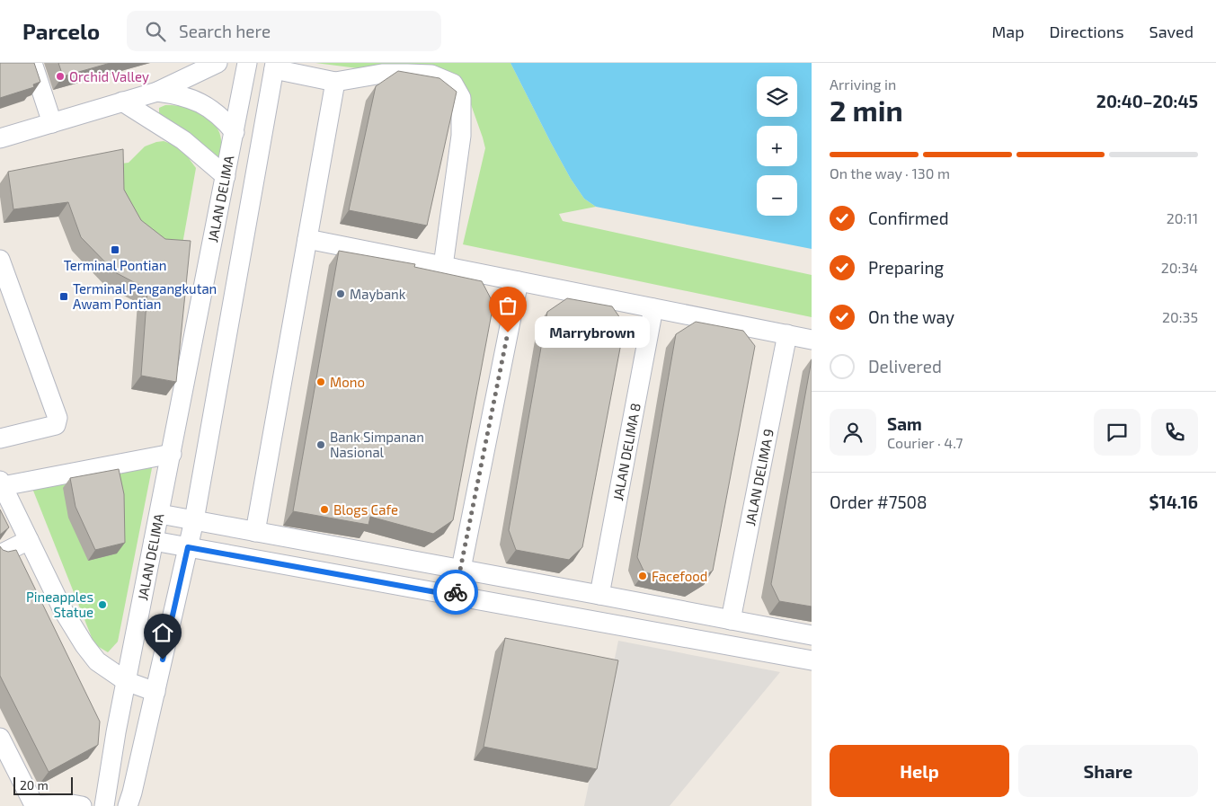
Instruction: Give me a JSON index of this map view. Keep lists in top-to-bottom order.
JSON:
{
  "streets": {
    "street": ["JALAN DELIMA", "JALAN DELIMA 8", "JALAN DELIMA 9"]
  },
  "places": {
    "other": [
      "Orchid Valley",
      "Maybank",
      "Marrybrown",
      "Mono",
      "Bank Simpanan Nasional",
      "Blogs Cafe",
      "Facefood",
      "Pineapples Statue"
    ],
    "transit": ["Terminal Pontian", "Terminal Pengangkutan Awam Pontian"]
  },
  "scale_bar": "20 m",
  "page": {
    "header": "Parcelo",
    "search": "Search here",
    "nav": ["Map", "Directions", "Saved"],
    "heading": ["2 min", "Arriving in", "20:40–20:45"],
    "panel": [
      "Sam",
      "Courier · 4.7",
      "Order #7508",
      "$14.16"
    ],
    "map_buttons": ["+", "−"],
    "bar": "On the way · 130 m",
    "list": [
      ["Confirmed", "20:11"],
      ["Preparing", "20:34"],
      ["On the way", "20:35"],
      "Delivered"
    ],
    "bubble": "Marrybrown",
    "buttons": ["Help", "Share"],
    "scale": "20 m"
  }
}
